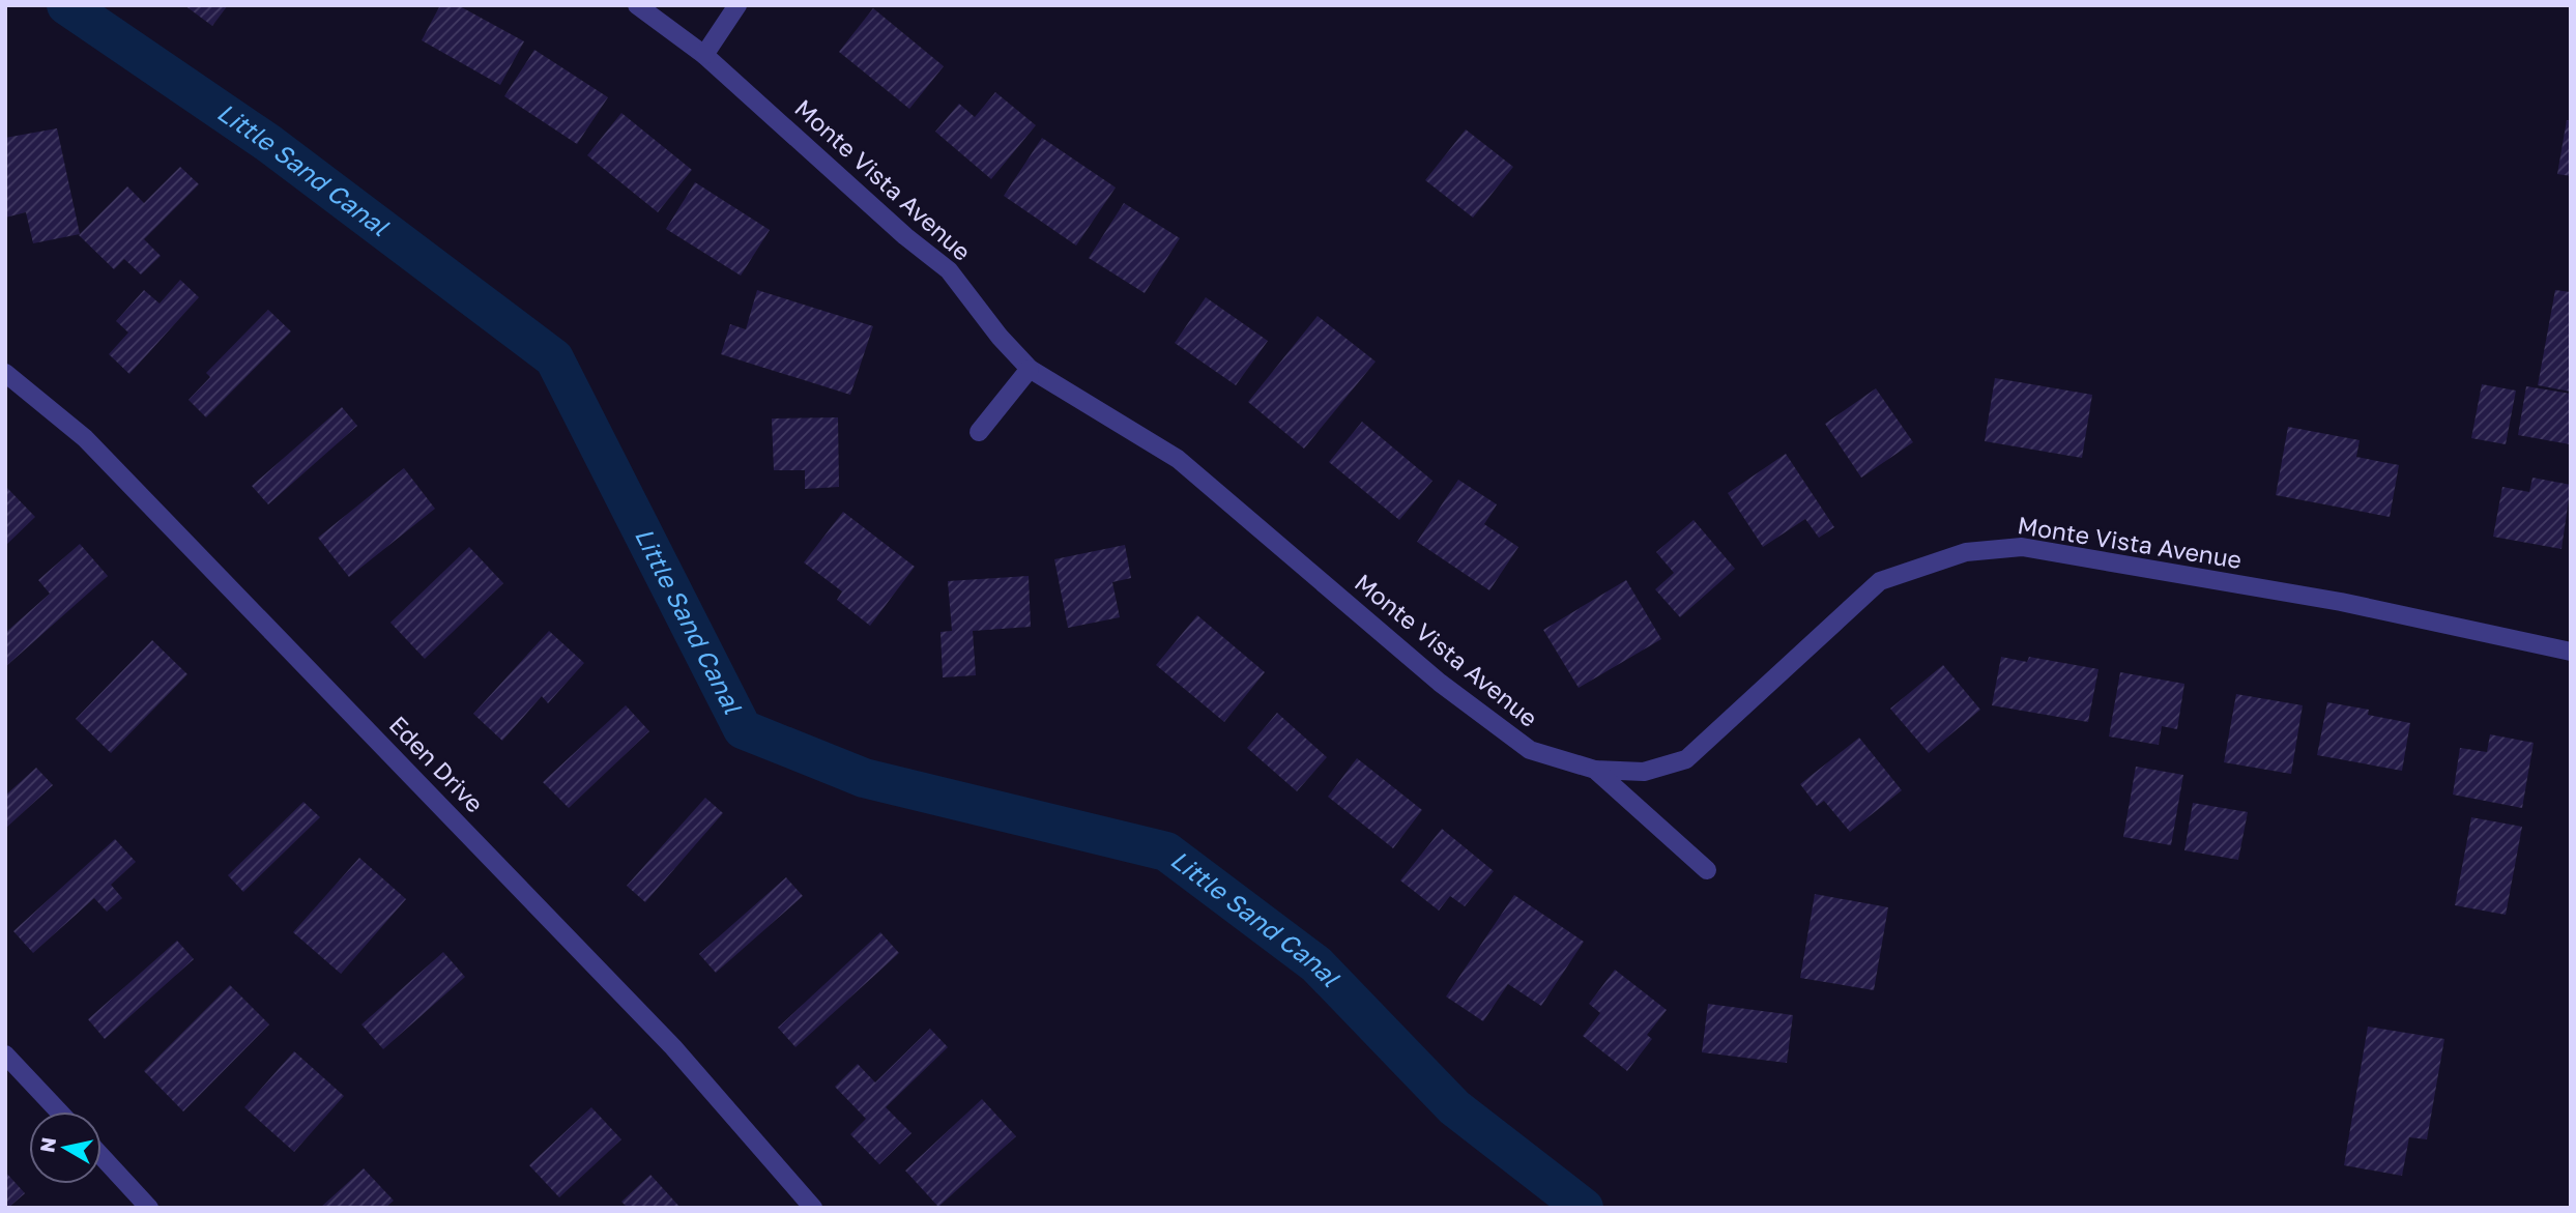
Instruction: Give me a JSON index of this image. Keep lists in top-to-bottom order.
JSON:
{
  "streets": {
    "street": ["Monte Vista Avenue", "Eden Drive"]
  },
  "water": ["Little Sand Canal"],
  "north": "left"
}
